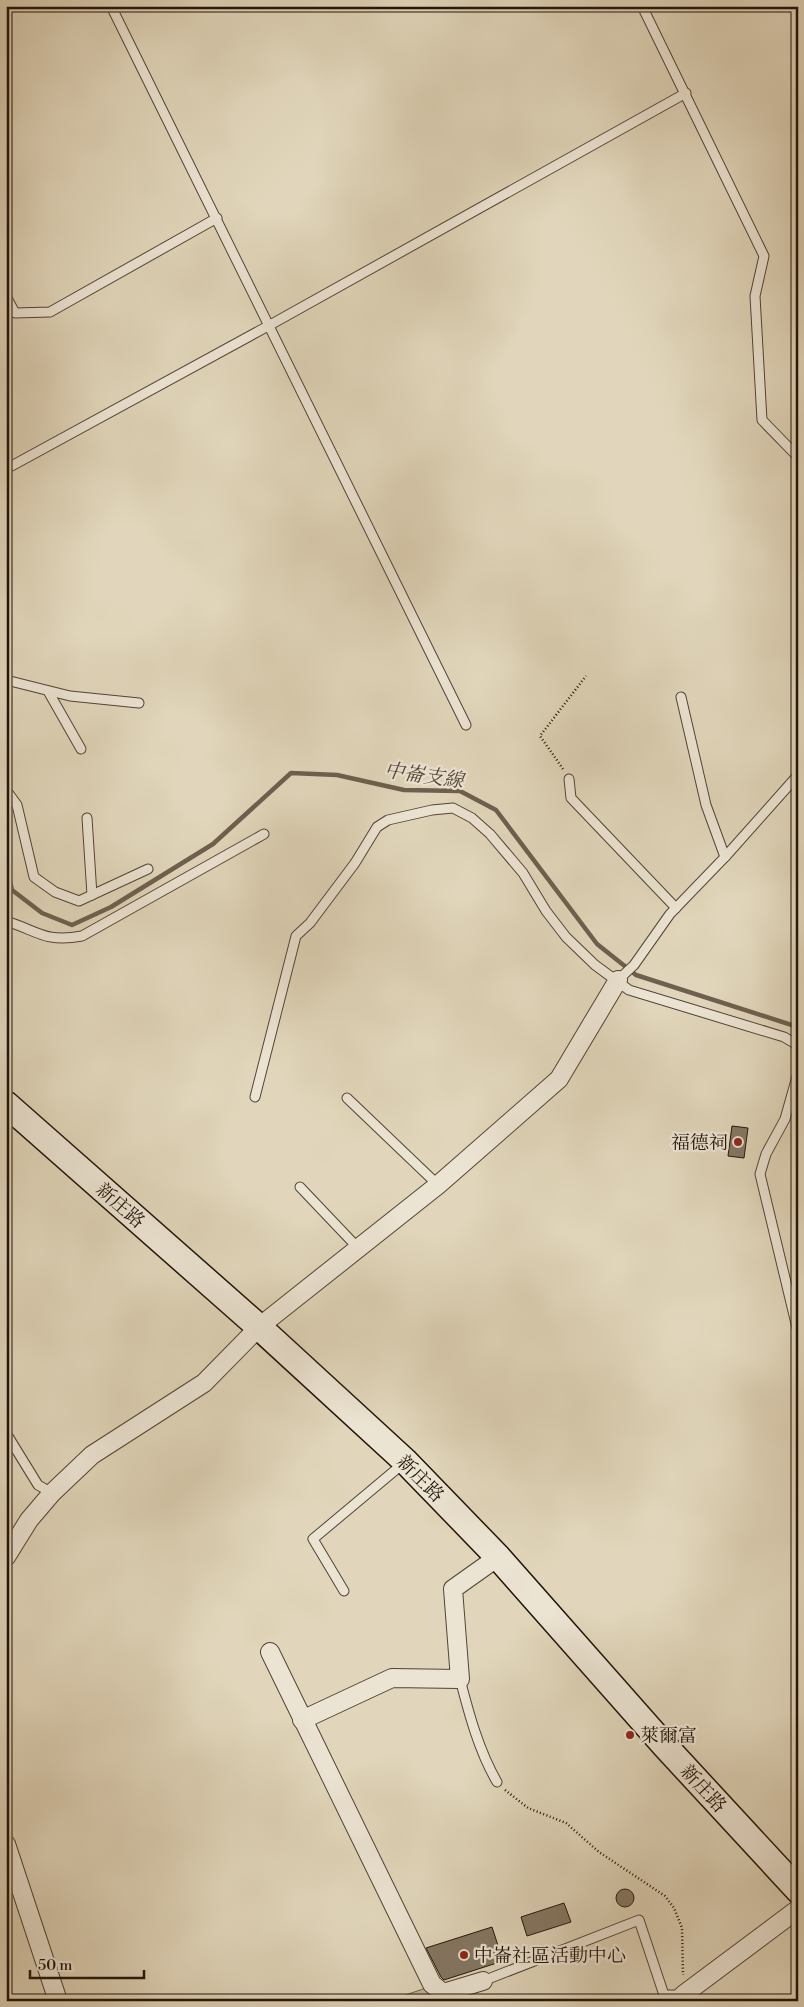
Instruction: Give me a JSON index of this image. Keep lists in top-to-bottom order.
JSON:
{
  "streets": {
    "street": ["新庄路"]
  },
  "water": ["中崙支線"],
  "places": ["福德祠", "萊爾富", "中崙社區活動中心"],
  "scale_bar": "50 m"
}
